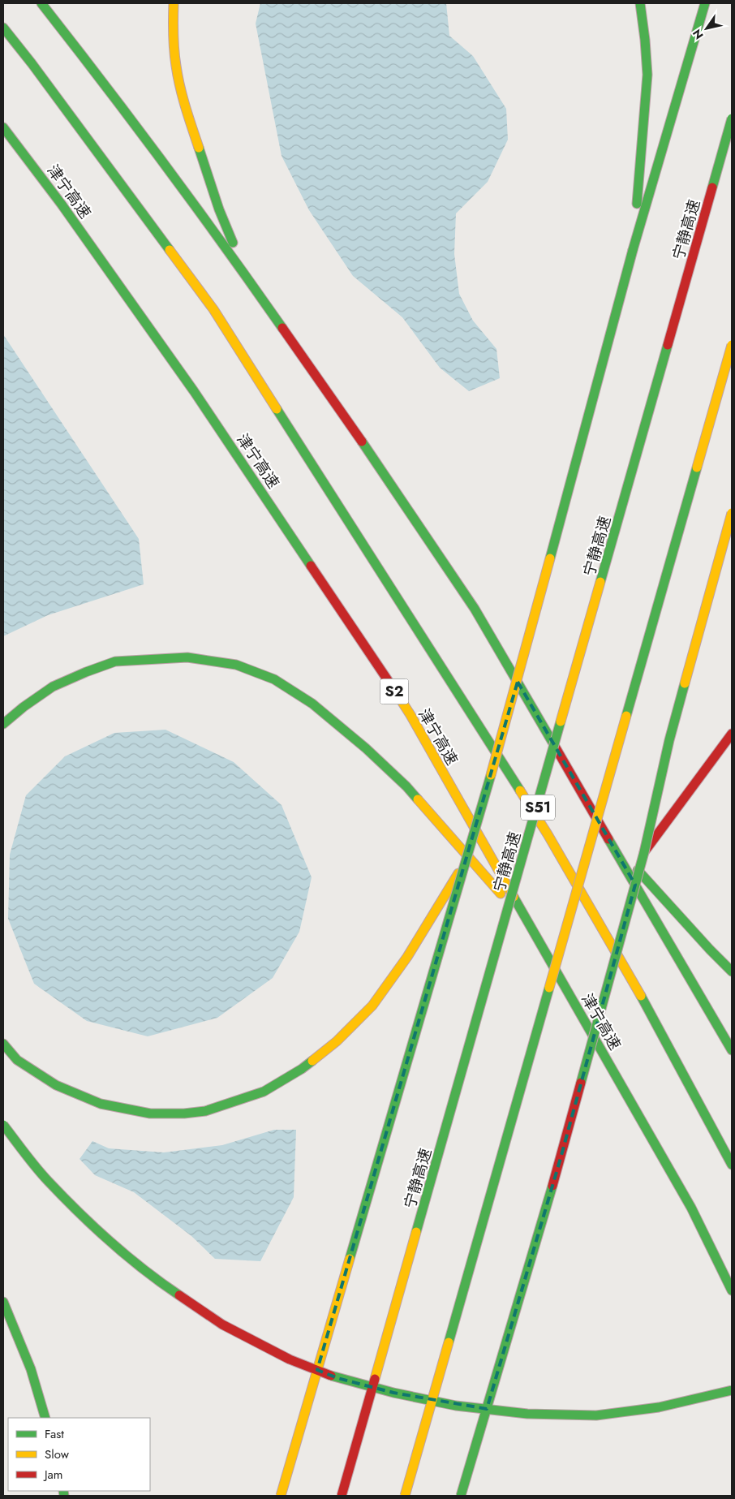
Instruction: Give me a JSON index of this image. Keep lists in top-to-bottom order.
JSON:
{
  "streets": {
    "highway": [
      "津宁高速",
      "宁静高速",
      "S2",
      "S51"
    ]
  },
  "legend": ["Fast", "Slow", "Jam"],
  "north": "bottom left"
}
